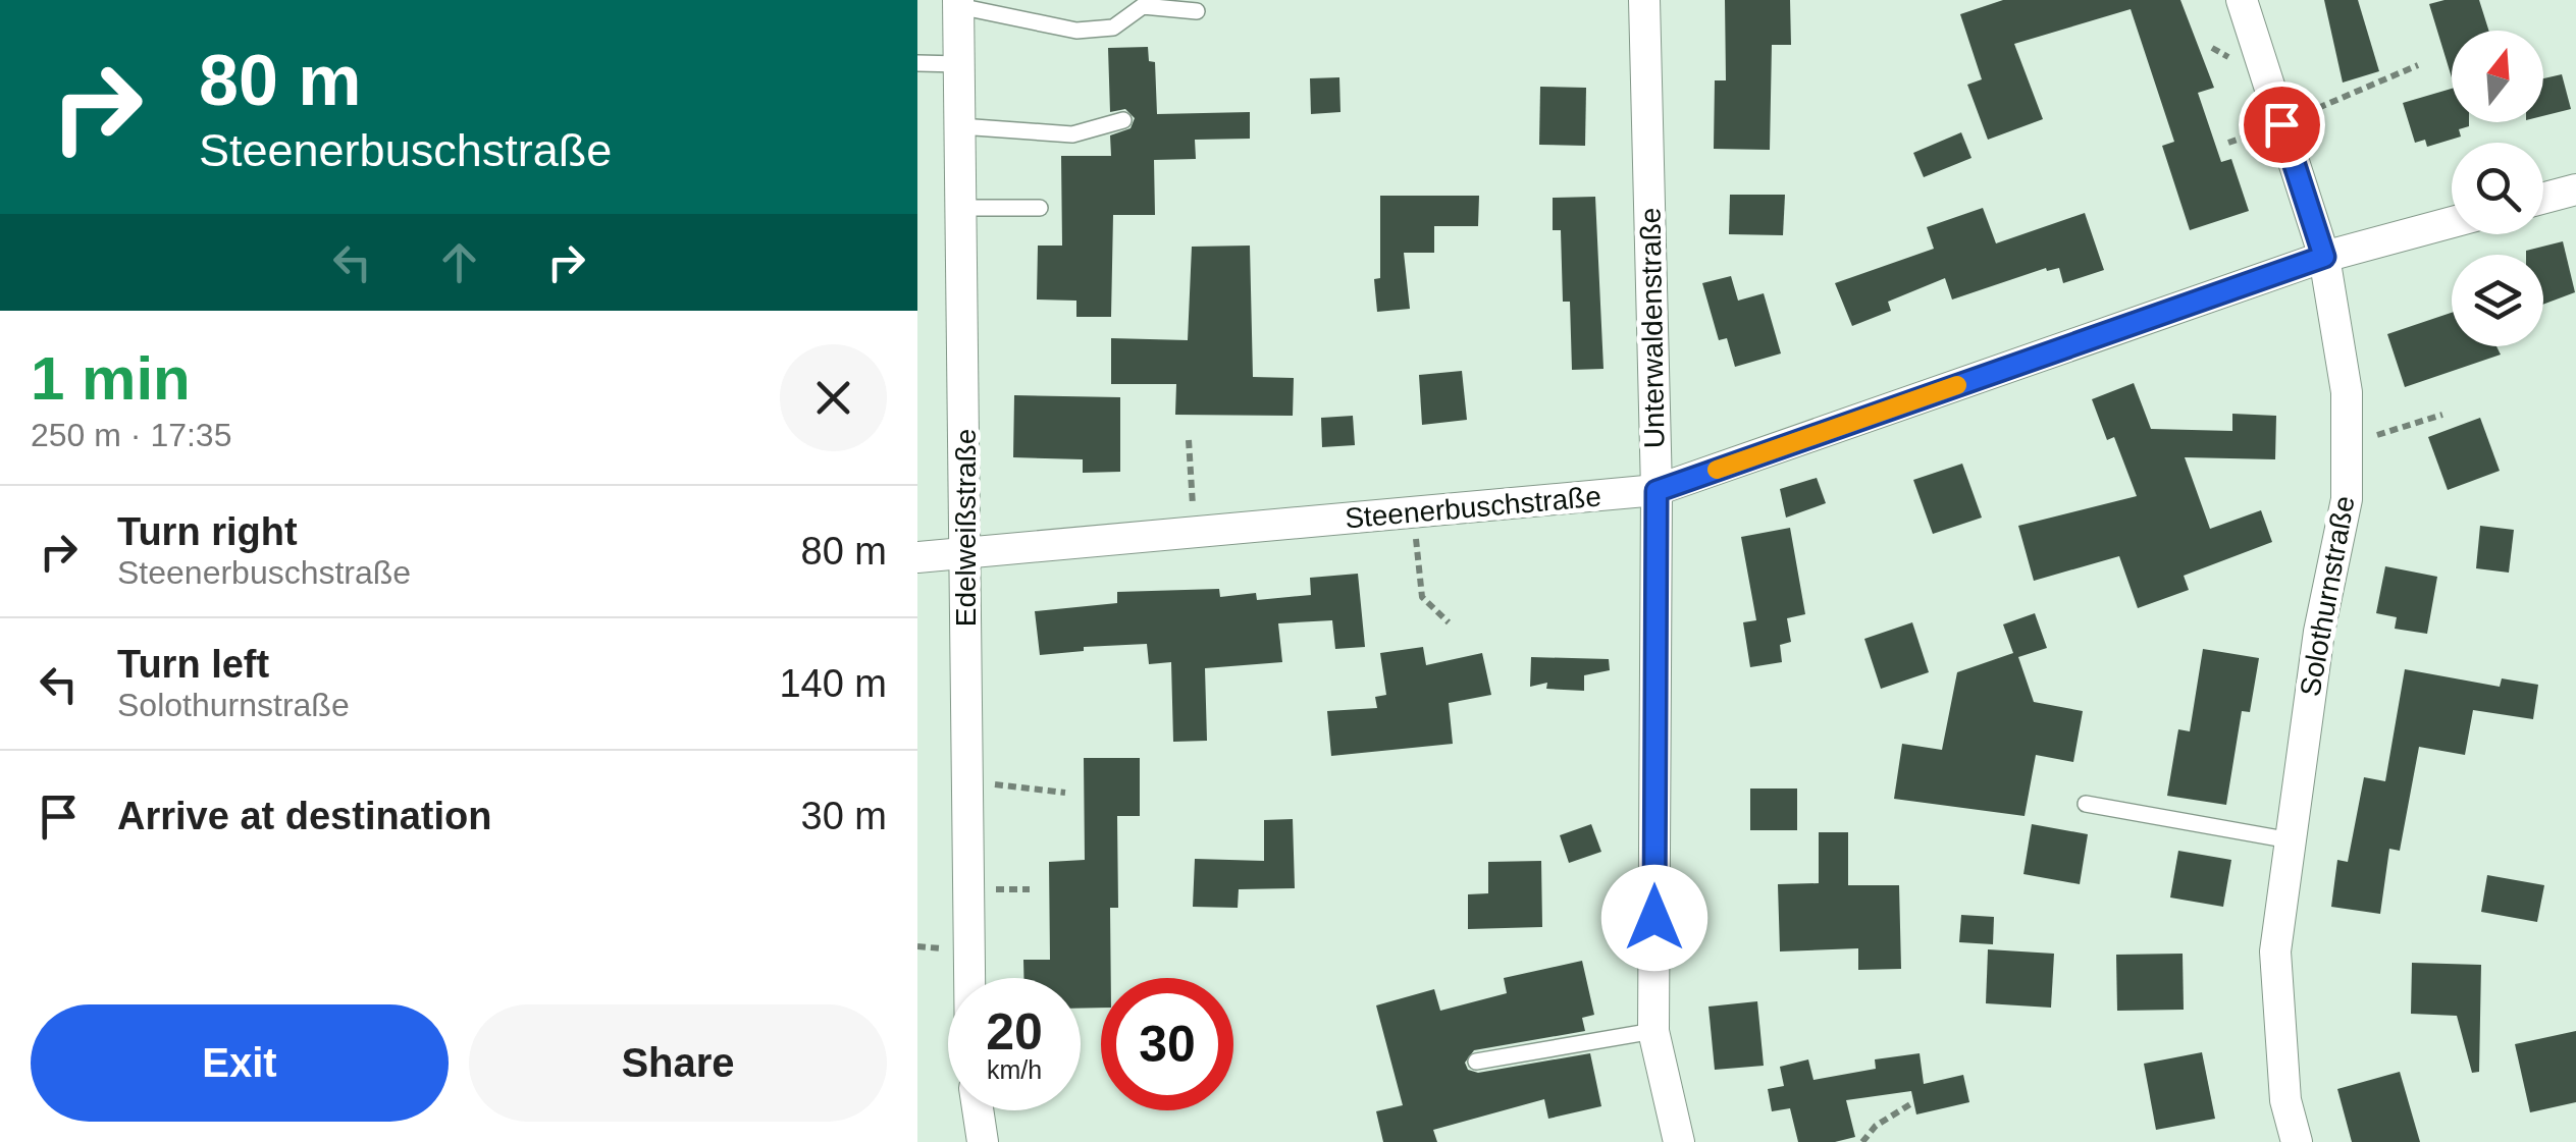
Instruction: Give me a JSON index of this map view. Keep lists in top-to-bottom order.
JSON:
{
  "streets": {
    "street": [
      "Unterwaldenstraße",
      "Steenerbuschstraße",
      "Edelweißstraße",
      "Solothurnstraße"
    ]
  },
  "crossings": [
    ["Unterwaldenstraße", "Steenerbuschstraße"],
    ["Steenerbuschstraße", "Edelweißstraße"],
    ["Steenerbuschstraße", "Solothurnstraße"]
  ],
  "north": "top",
  "page": {
    "turn": ["80 m", "Steenerbuschstraße"],
    "heading": ["1 min", "250 m · 17:35"],
    "list": [
      {
        "name": "Turn right",
        "note": "Steenerbuschstraße",
        "value": "80 m"
      },
      {
        "name": "Turn left",
        "note": "Solothurnstraße",
        "value": "140 m"
      },
      {
        "name": "Arrive at destination",
        "value": "30 m"
      }
    ],
    "speed": "20 km/h",
    "limit": "30",
    "buttons": ["Exit", "Share"]
  }
}
